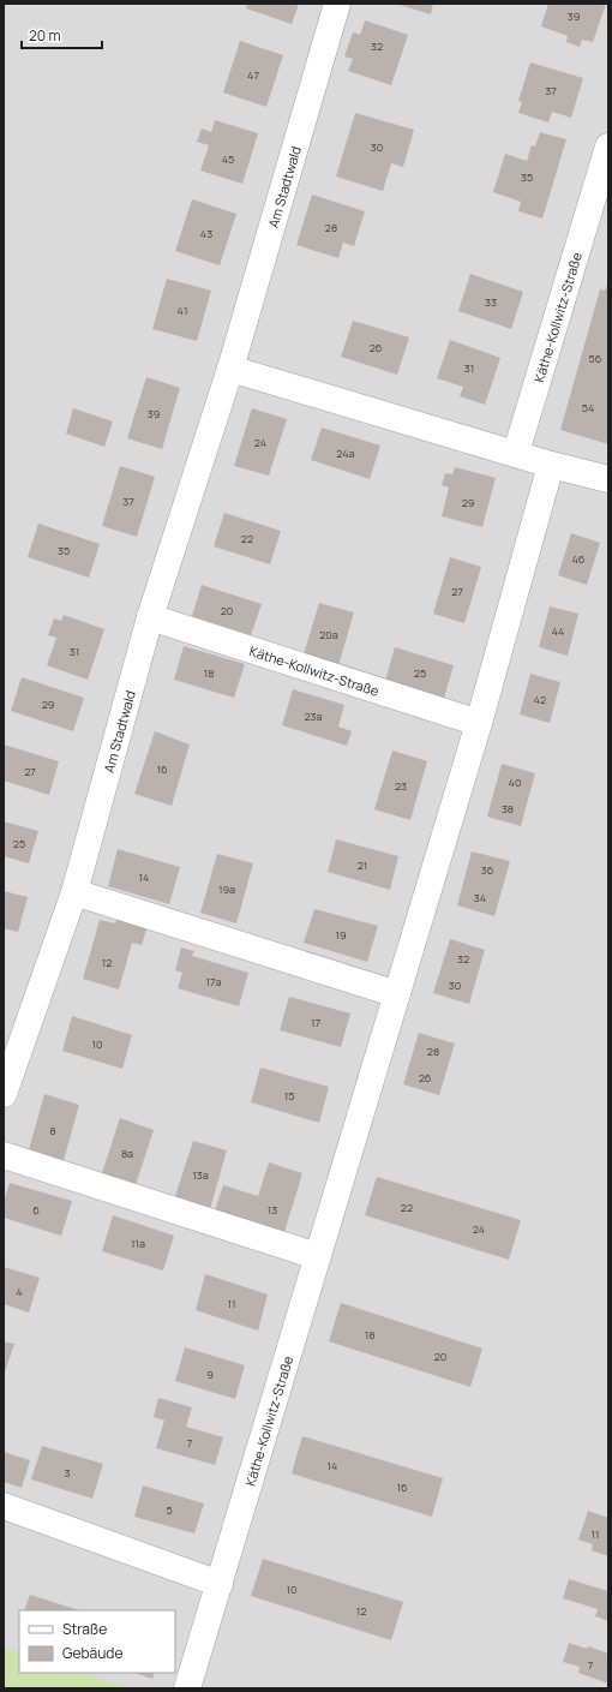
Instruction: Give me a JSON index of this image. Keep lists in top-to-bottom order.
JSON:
{
  "streets": {
    "street": ["Am Stadtwald", "Käthe-Kollwitz-Straße"]
  },
  "crossings": [
    ["Am Stadtwald", "Käthe-Kollwitz-Straße"]
  ],
  "house_numbers": [
    "39",
    "32",
    "47",
    "37",
    "30",
    "45",
    "35",
    "28",
    "43",
    "33",
    "41",
    "26",
    "56",
    "31",
    "54",
    "39",
    "24",
    "24a",
    "37",
    "29",
    "22",
    "35",
    "46",
    "27",
    "20",
    "44",
    "20a",
    "31",
    "18",
    "25",
    "42",
    "29",
    "23a",
    "16",
    "27",
    "40",
    "23",
    "38",
    "25",
    "21",
    "36",
    "14",
    "19a",
    "34",
    "19",
    "32",
    "12",
    "17a",
    "30",
    "17",
    "10",
    "28",
    "26",
    "15",
    "8",
    "8a",
    "13a",
    "22",
    "6",
    "13",
    "24",
    "11a",
    "4",
    "11",
    "18",
    "20",
    "9",
    "7",
    "14",
    "3",
    "16",
    "5",
    "11",
    "10",
    "12",
    "7"
  ],
  "legend": ["Straße", "Gebäude"],
  "scale_bar": "20 m"
}
